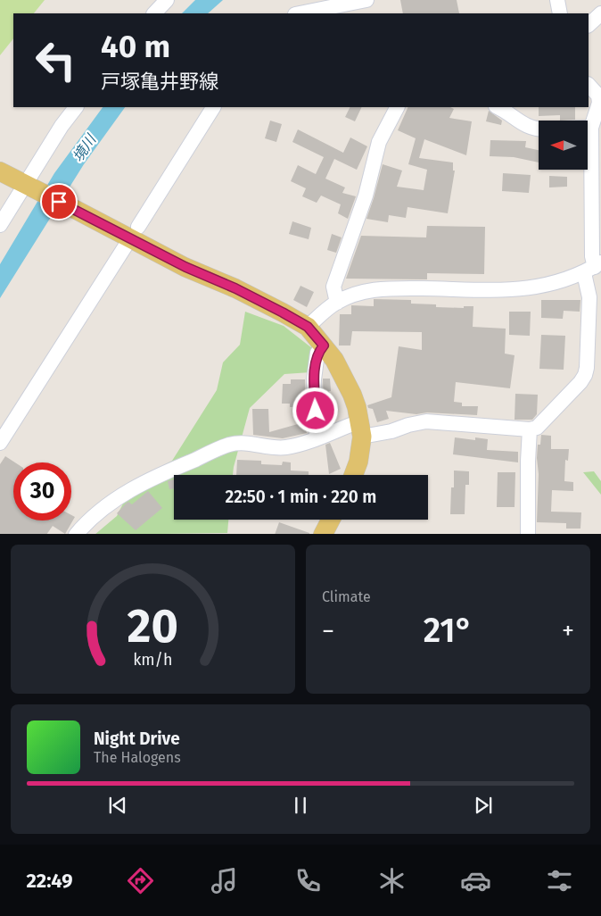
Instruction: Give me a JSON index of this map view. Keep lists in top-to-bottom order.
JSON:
{
  "water": ["境川"],
  "north": "left",
  "page": {
    "turn": ["40 m", "戸塚亀井野線"],
    "limit": "30",
    "trip": "22:50 · 1 min · 220 m",
    "tile": "Climate",
    "heat": ["−", "21°", "+"],
    "song": ["Night Drive", "The Halogens"],
    "tabs": "22:49",
    "gauge": ["20", "km/h"]
  }
}
